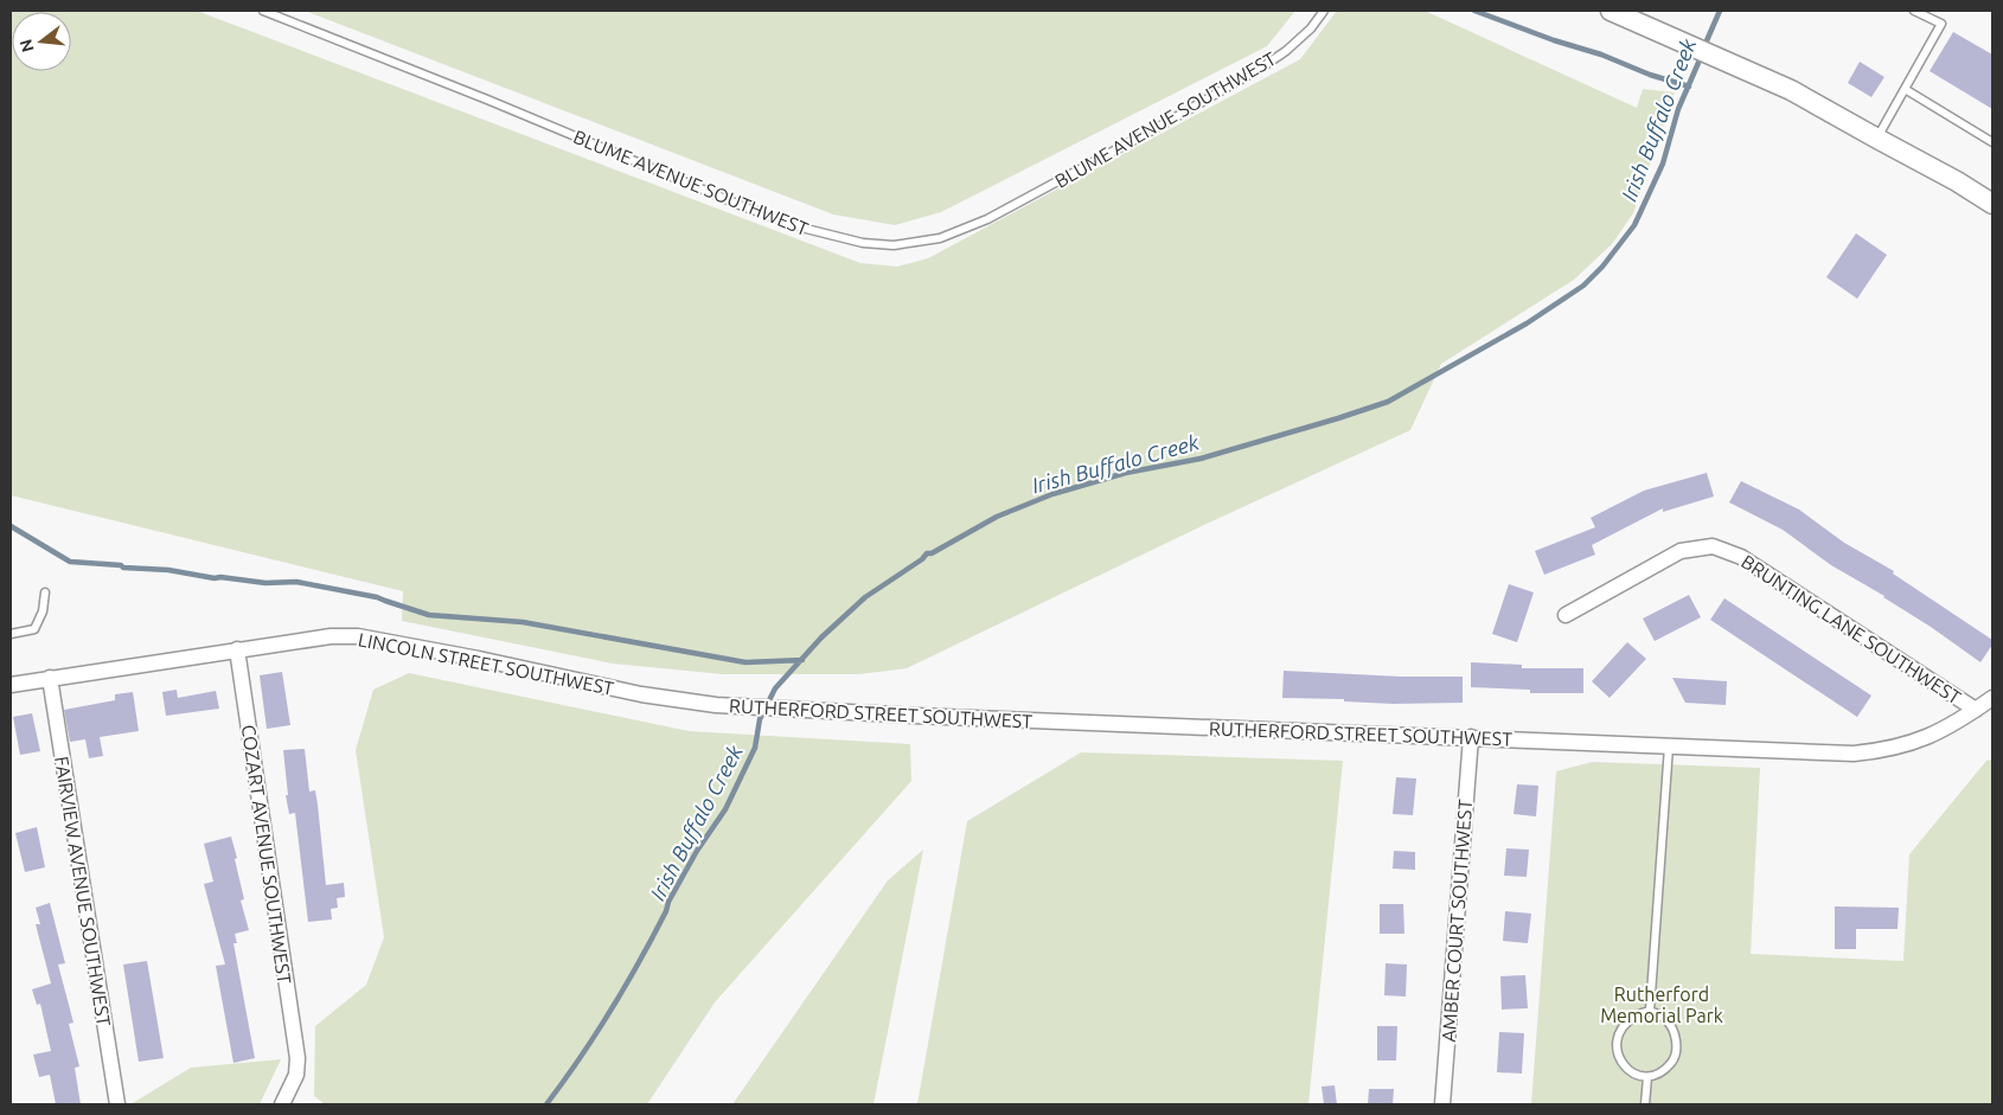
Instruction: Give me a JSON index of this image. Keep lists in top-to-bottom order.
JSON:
{
  "streets": {
    "street": [
      "BRUNTING LANE SOUTHWEST",
      "LINCOLN STREET SOUTHWEST",
      "RUTHERFORD STREET SOUTHWEST",
      "COZART AVENUE SOUTHWEST",
      "FAIRVIEW AVENUE SOUTHWEST",
      "AMBER COURT SOUTHWEST"
    ],
    "lane": ["BLUME AVENUE SOUTHWEST"]
  },
  "crossings": [
    ["BRUNTING LANE SOUTHWEST", "RUTHERFORD STREET SOUTHWEST"],
    ["LINCOLN STREET SOUTHWEST", "RUTHERFORD STREET SOUTHWEST"],
    ["LINCOLN STREET SOUTHWEST", "COZART AVENUE SOUTHWEST"],
    ["LINCOLN STREET SOUTHWEST", "FAIRVIEW AVENUE SOUTHWEST"],
    ["RUTHERFORD STREET SOUTHWEST", "AMBER COURT SOUTHWEST"]
  ],
  "water": ["Irish Buffalo Creek"],
  "parks": ["Rutherford Memorial Park"],
  "north": "left"
}
